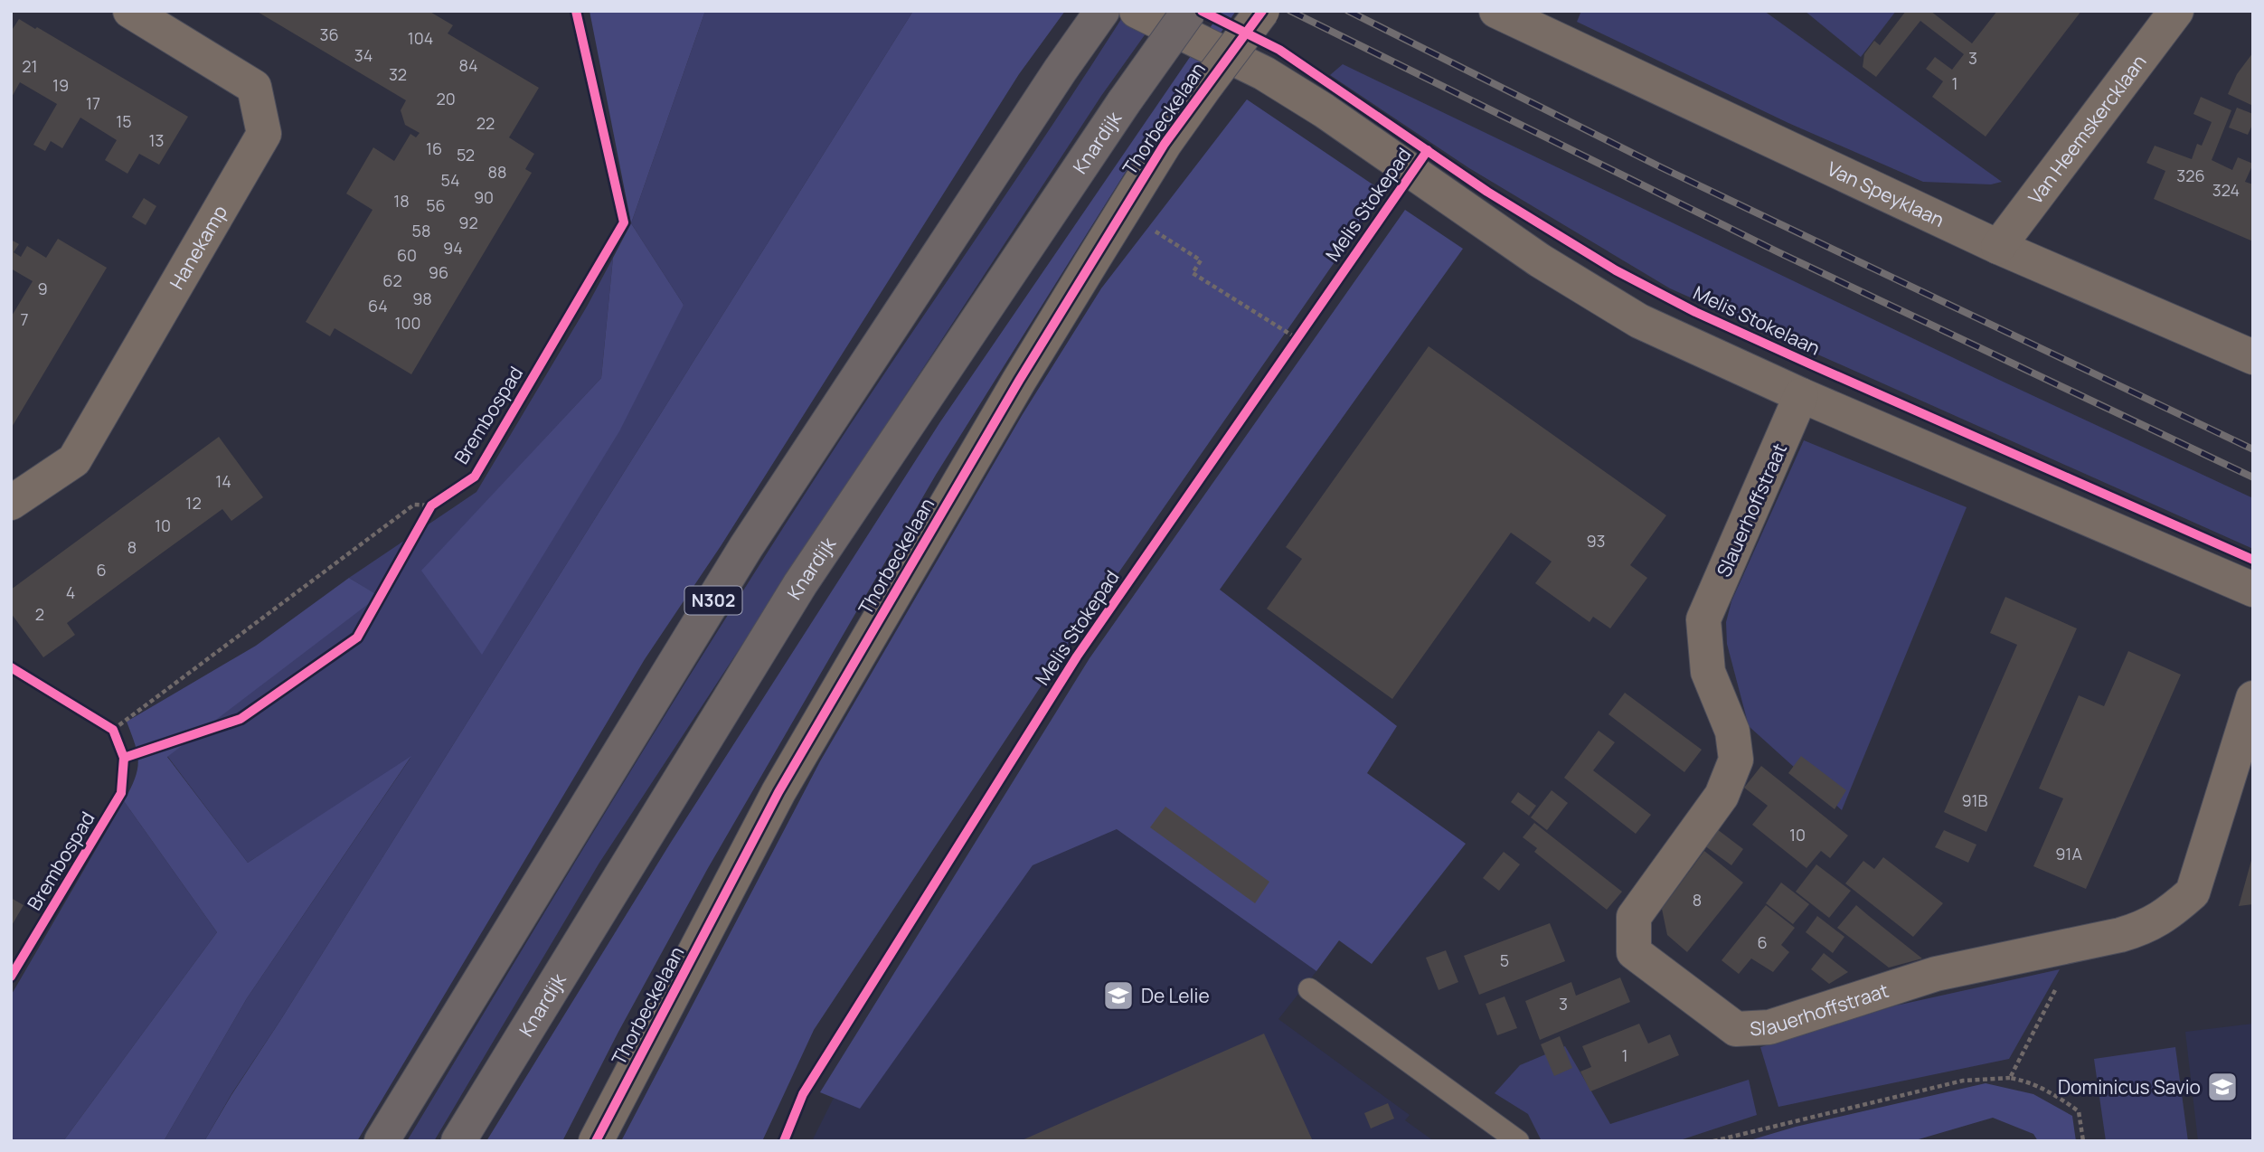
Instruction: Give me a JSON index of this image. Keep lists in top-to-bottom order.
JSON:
{
  "streets": {
    "main road": ["Knardijk", "N302"],
    "street": [
      "Thorbeckelaan",
      "Van Heemskercklaan",
      "Van Speyklaan",
      "Hanekamp",
      "Slauerhoffstraat"
    ],
    "cycle path": ["Melis Stokepad", "Brembospad"]
  },
  "crossings": [
    ["Van Heemskercklaan", "Van Speyklaan"]
  ],
  "places": {
    "school or university": ["De Lelie", "Dominicus Savio"]
  },
  "house_numbers": [
    "36",
    "104",
    "34",
    "3",
    "84",
    "21",
    "32",
    "1",
    "19",
    "20",
    "17",
    "15",
    "22",
    "13",
    "16",
    "52",
    "88",
    "326",
    "54",
    "324",
    "90",
    "18",
    "56",
    "92",
    "58",
    "94",
    "60",
    "96",
    "62",
    "9",
    "98",
    "64",
    "7",
    "100",
    "14",
    "12",
    "10",
    "93",
    "8",
    "6",
    "4",
    "2",
    "91B",
    "10",
    "91A",
    "8",
    "6",
    "5",
    "3",
    "1"
  ]
}
